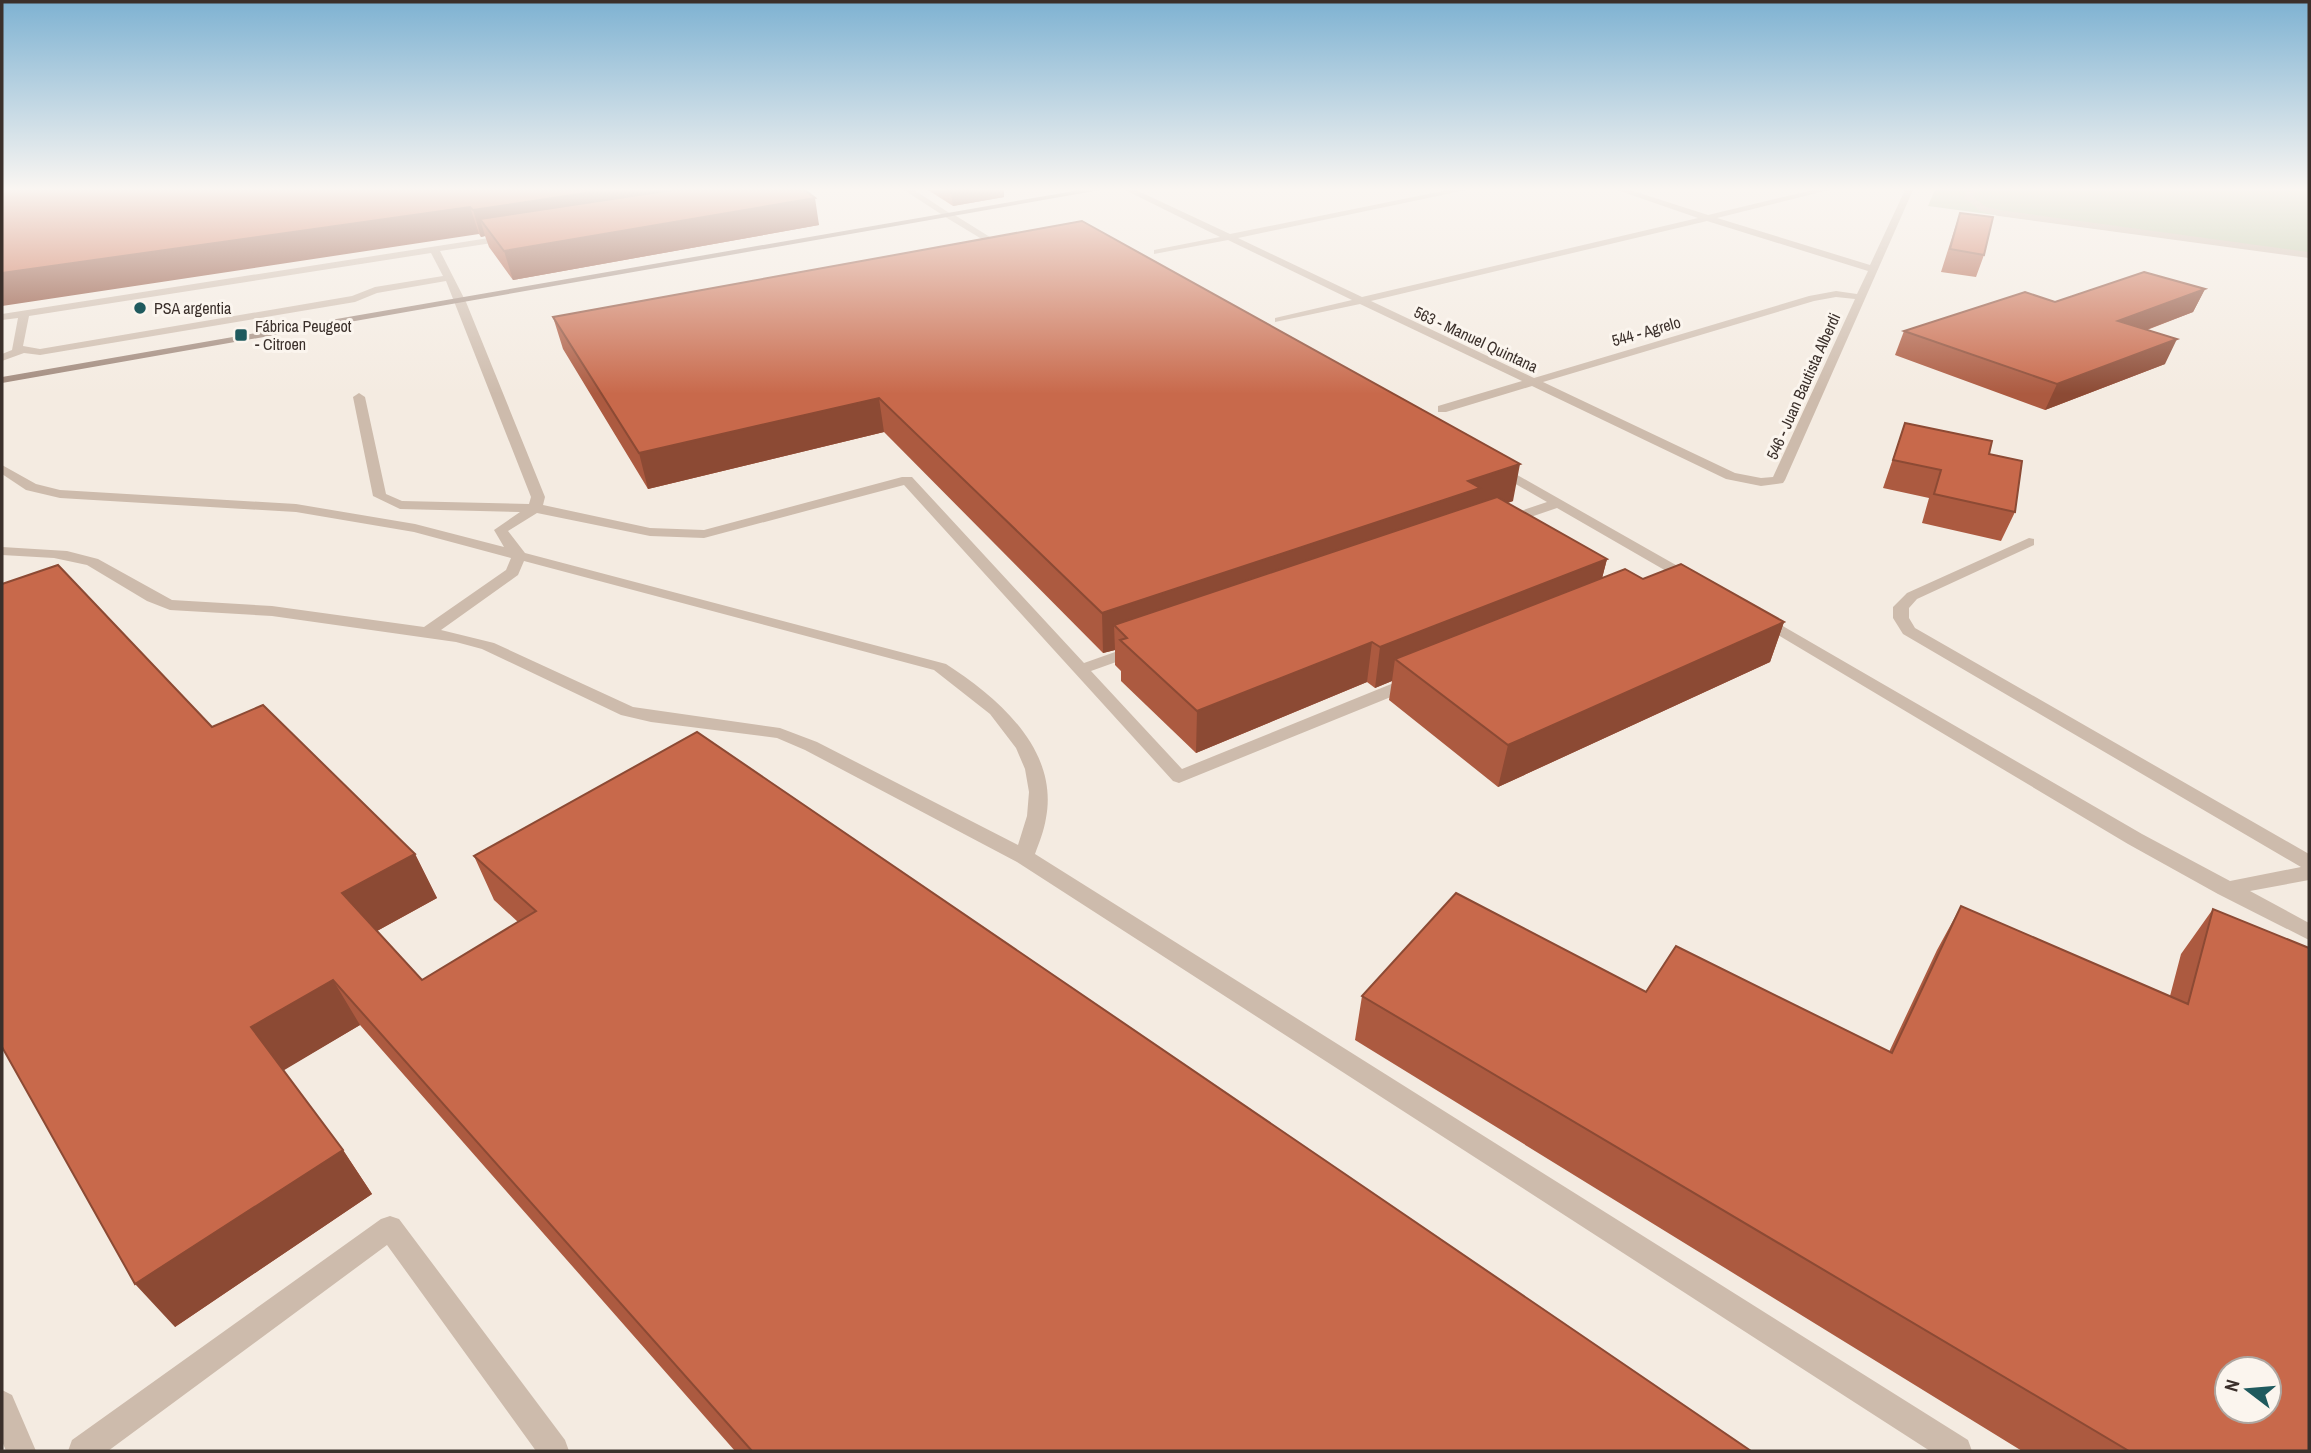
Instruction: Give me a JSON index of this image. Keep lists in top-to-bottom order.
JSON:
{
  "streets": {
    "street": ["544 - Agrelo", "563 - Manuel Quintana", "546 - Juan Bautista Alberdi"]
  },
  "crossings": [
    ["544 - Agrelo", "563 - Manuel Quintana"],
    ["544 - Agrelo", "546 - Juan Bautista Alberdi"],
    ["563 - Manuel Quintana", "546 - Juan Bautista Alberdi"]
  ],
  "places": {
    "other": ["PSA argentia"],
    "transit": ["Fábrica Peugeot - Citroen"]
  },
  "north": "left"
}
